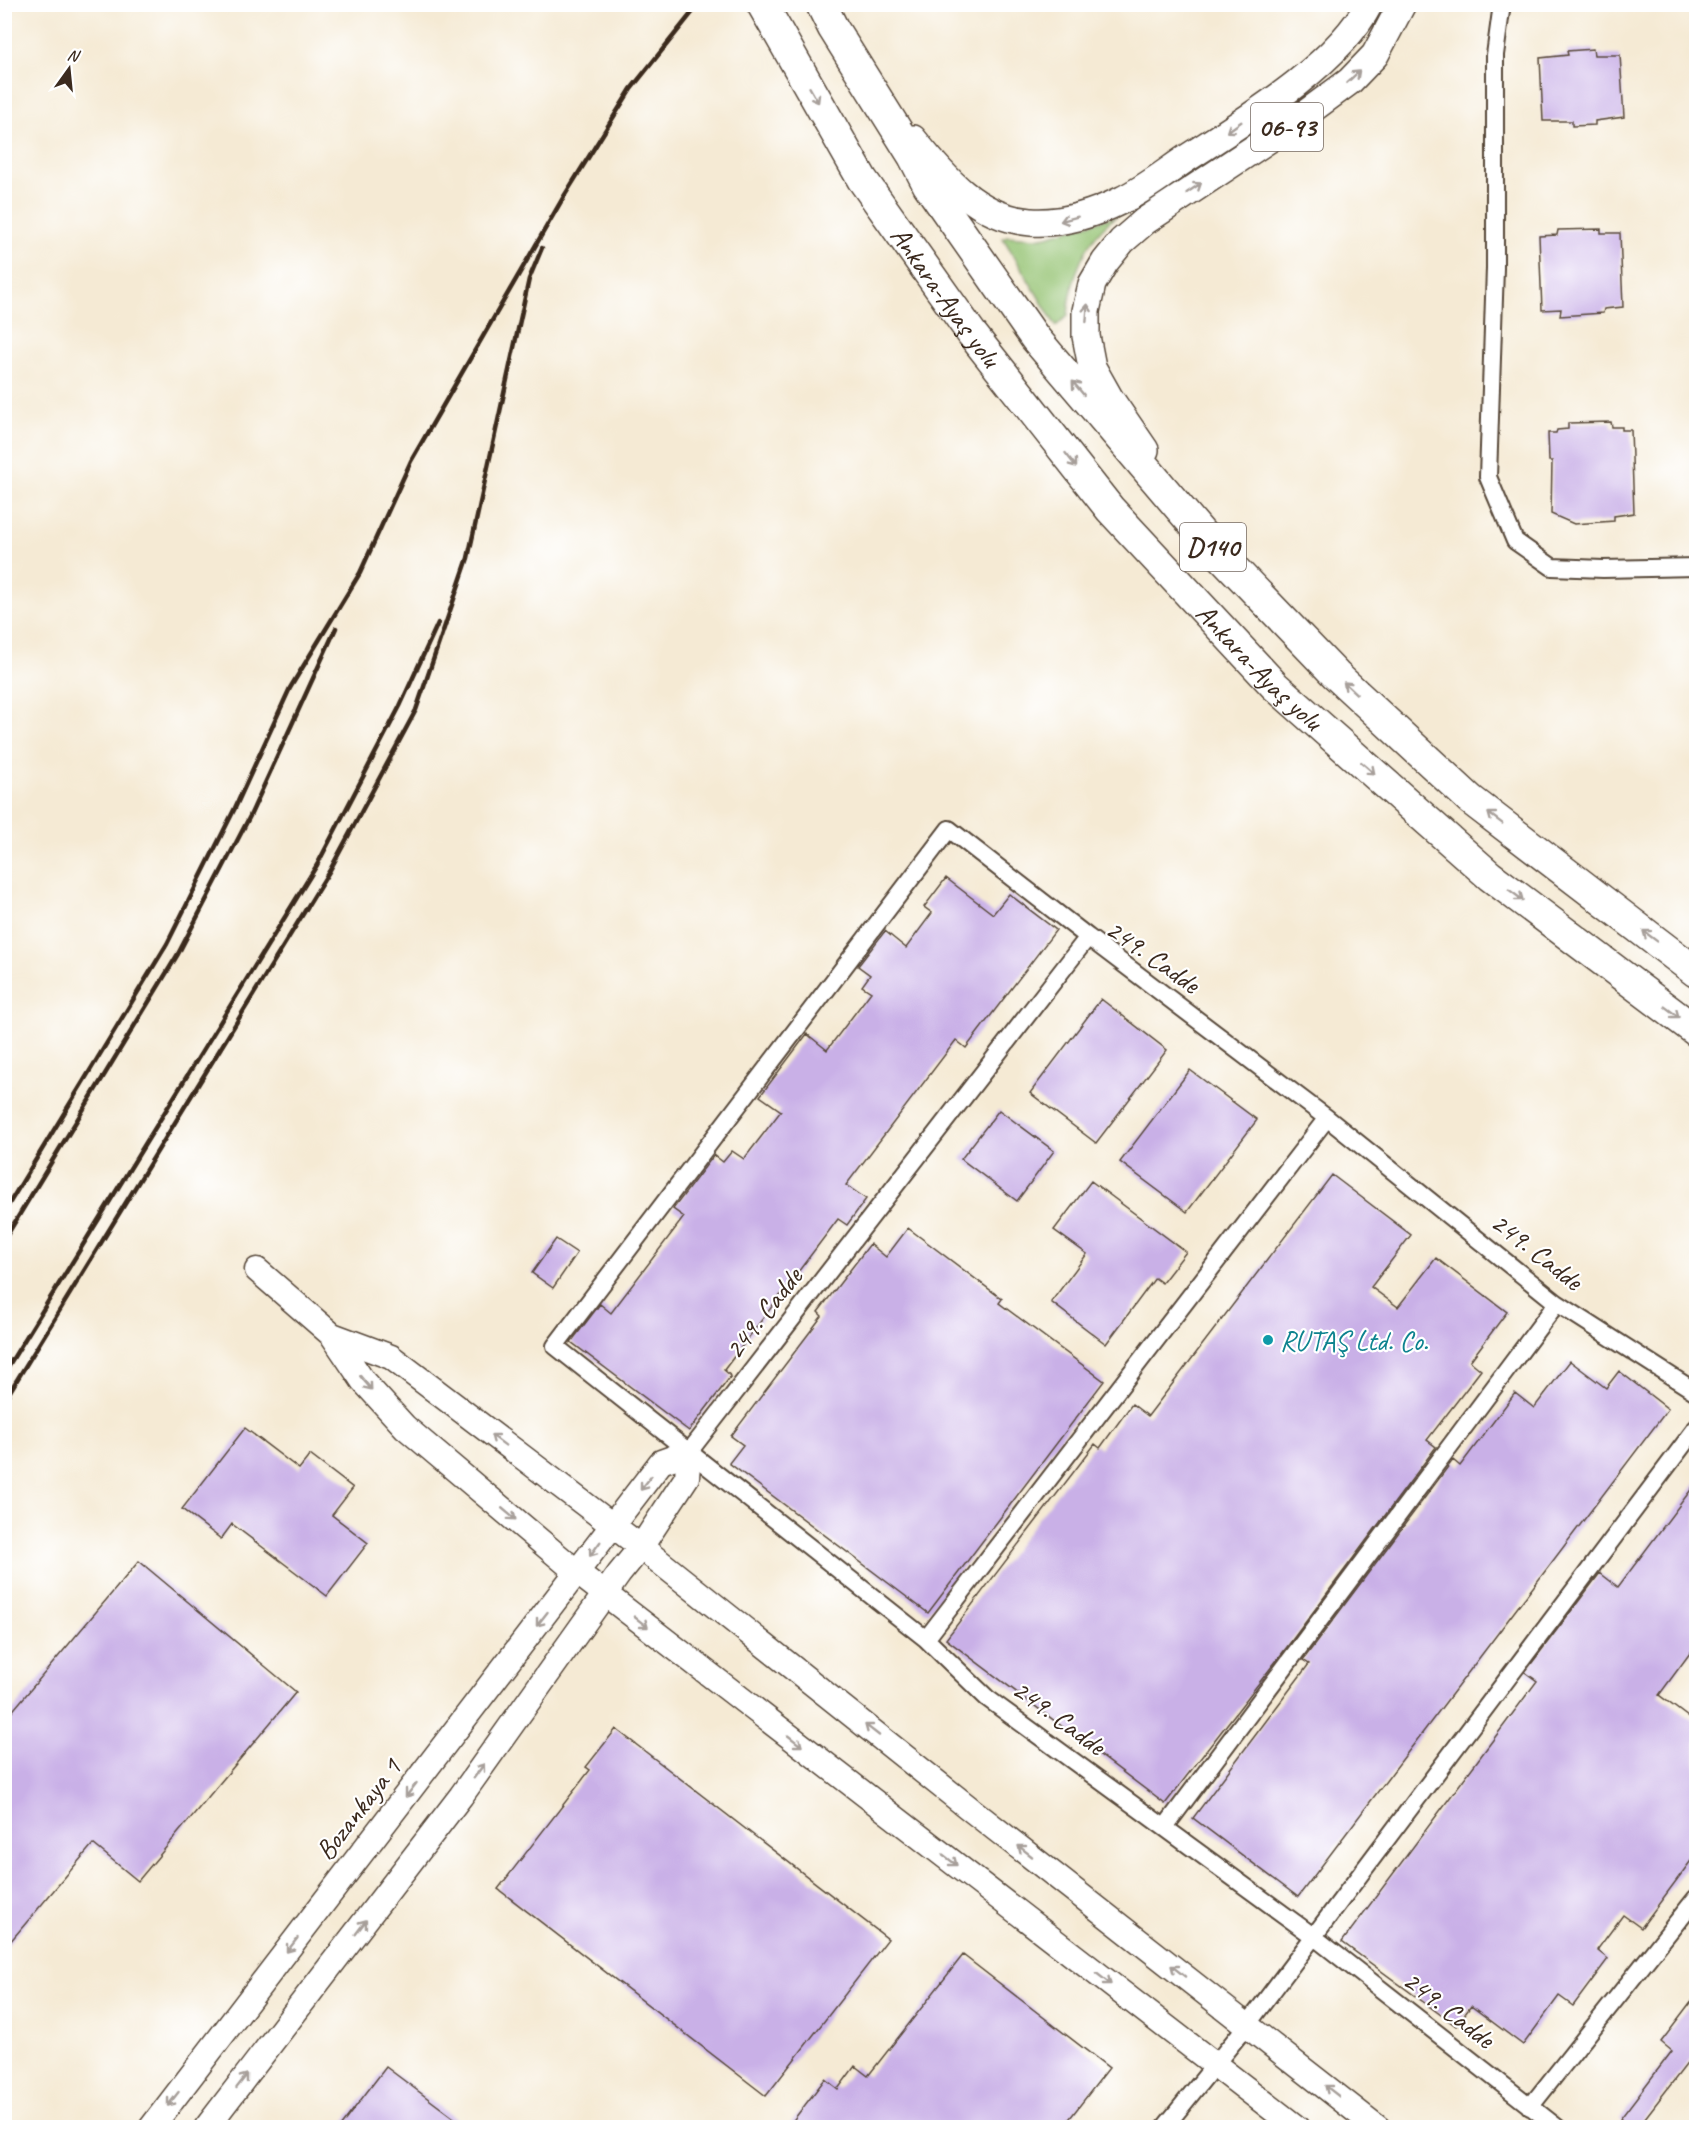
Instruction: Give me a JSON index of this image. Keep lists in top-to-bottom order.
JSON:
{
  "streets": {
    "highway": ["Ankara-Ayaş yolu", "D140"],
    "main road": ["06-93"],
    "street": ["249. Cadde", "Bozankaya 1"]
  },
  "crossings": [
    ["06-93", "Ankara-Ayaş yolu"],
    ["249. Cadde", "Bozankaya 1"]
  ],
  "places": ["RUTAŞ Ltd. Co."],
  "north": "top"
}
